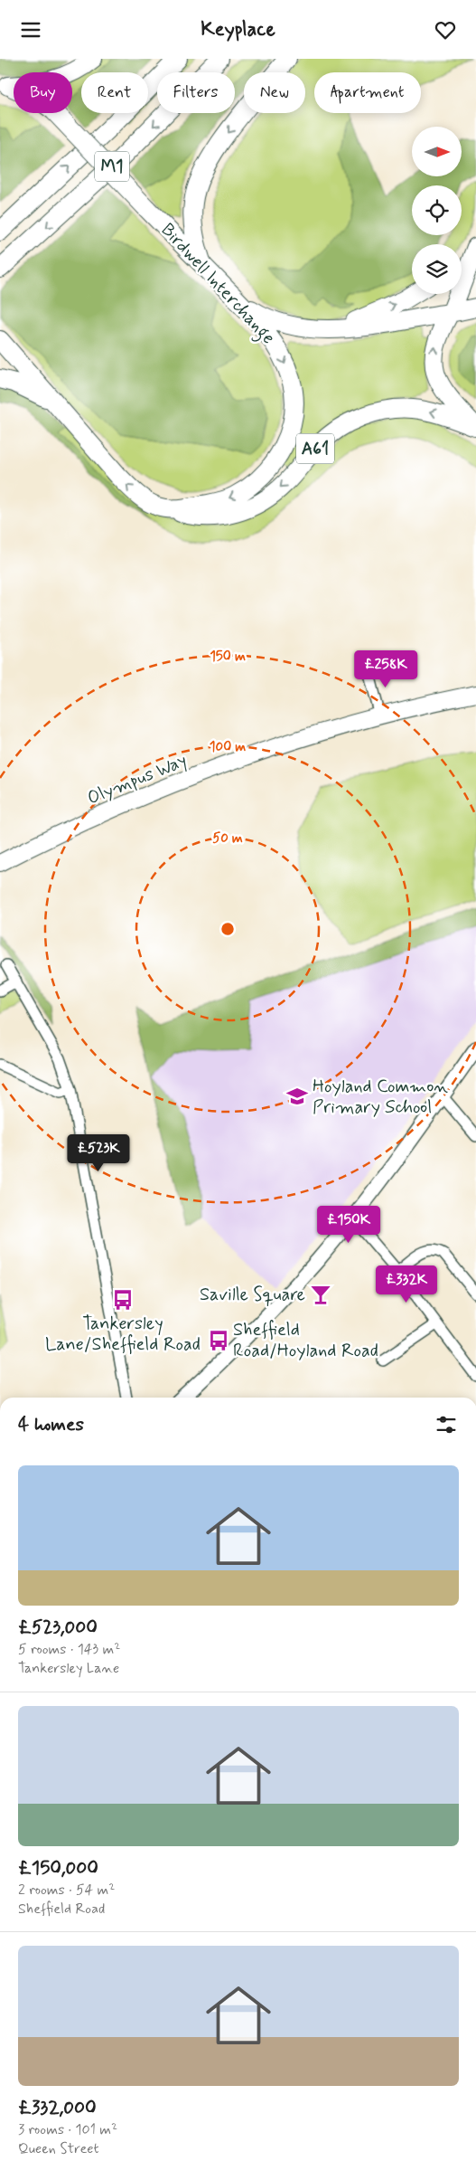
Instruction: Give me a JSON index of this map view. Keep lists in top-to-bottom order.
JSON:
{
  "streets": {
    "highway": ["M1", "Birdwell Interchange", "A61"],
    "main road": ["Olympus Way"]
  },
  "crossings": [
    ["Birdwell Interchange", "A61"]
  ],
  "places": {
    "school or university": ["Hoyland Common Primary School"],
    "bar": ["Saville Square"],
    "bus stop": ["Tankersley Lane/Sheffield Road", "Sheffield Road/Hoyland Road"]
  },
  "north": "right",
  "page": {
    "header": "Keyplace",
    "chip": [
      "Buy",
      "Rent",
      "Filters",
      "New",
      "Apartment"
    ],
    "price": [
      "£258K",
      "£523K",
      "£150K",
      "£332K"
    ],
    "heading": "4 homes",
    "list": [
      {
        "name": "£523,000",
        "note": "5 rooms · 143 m² · Tankersley Lane"
      },
      {
        "name": "£150,000",
        "note": "2 rooms · 54 m² · Sheffield Road"
      },
      {
        "name": "£332,000",
        "note": "3 rooms · 101 m² · Queen Street"
      }
    ]
  },
  "rings": ["150 m", "100 m", "50 m"]
}
